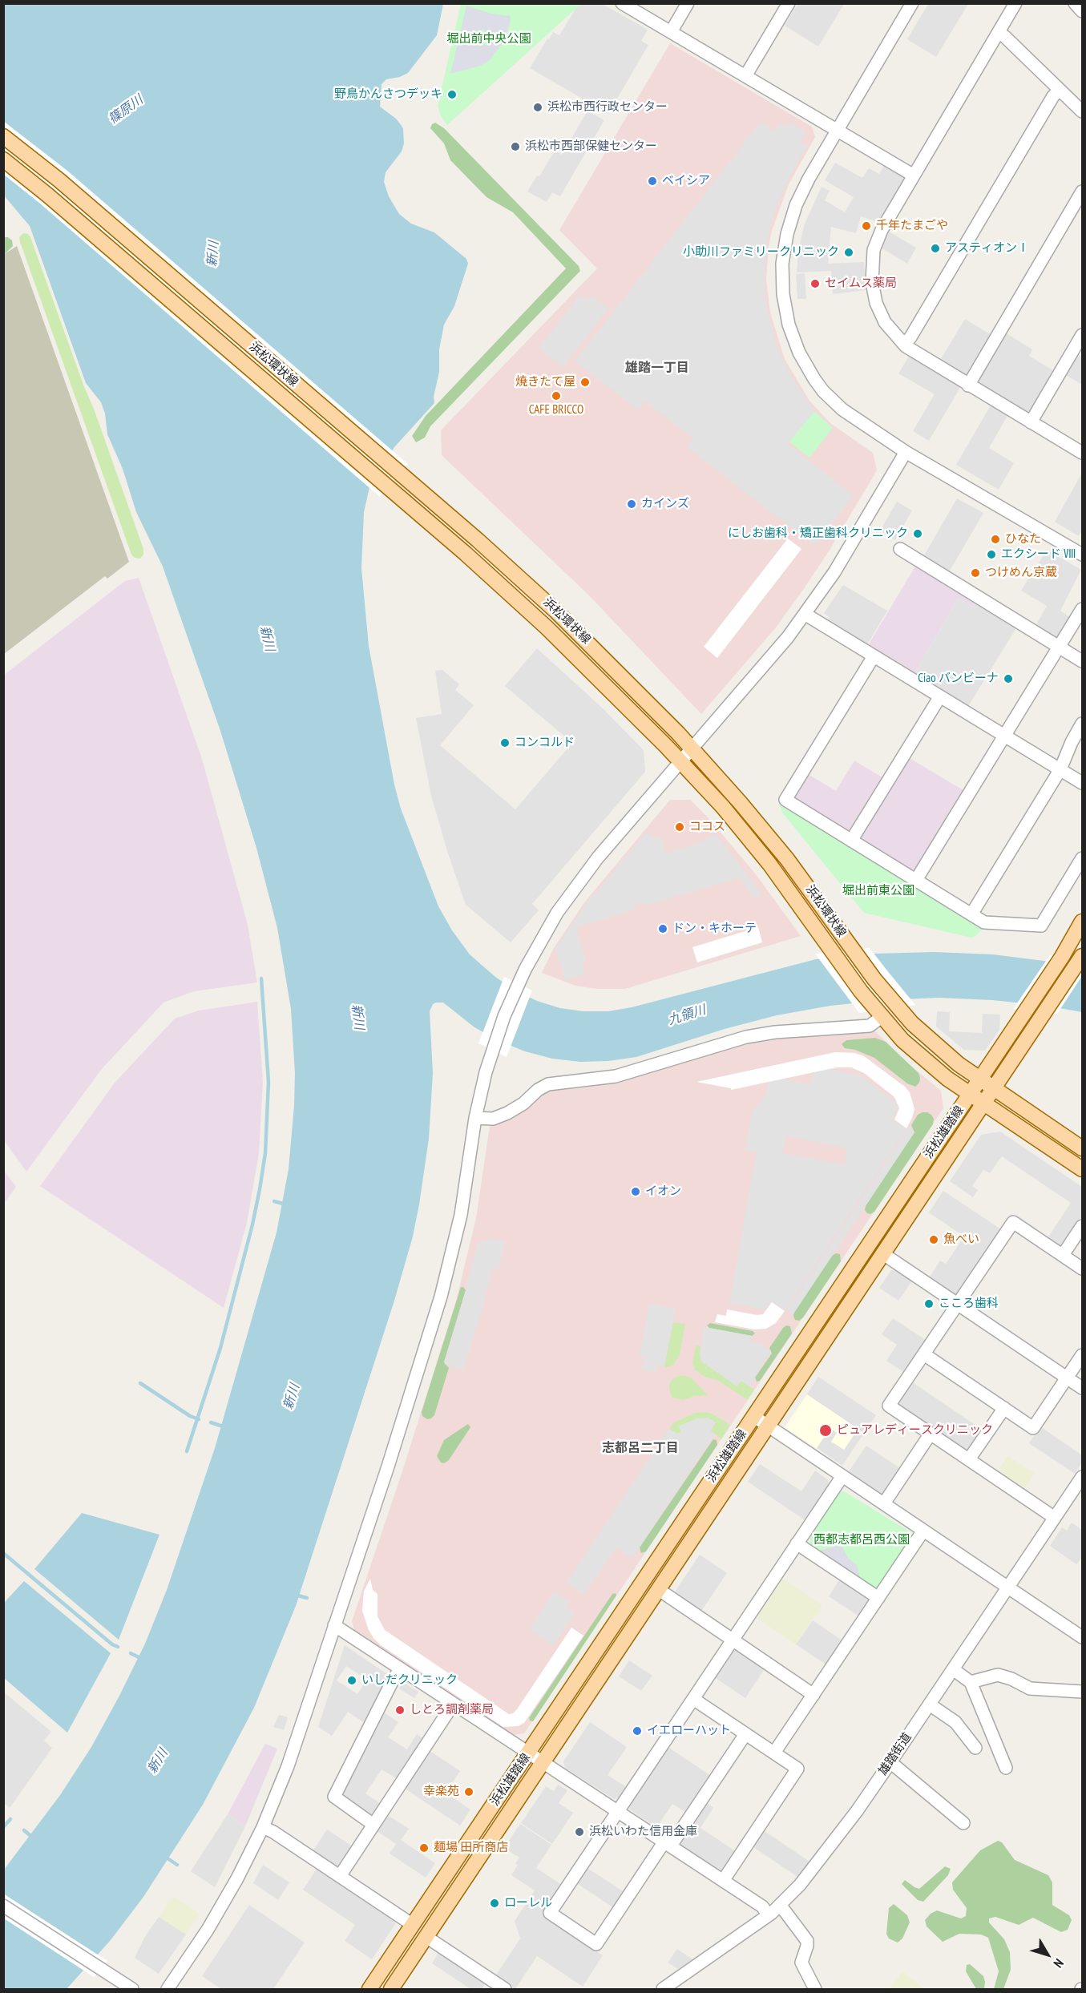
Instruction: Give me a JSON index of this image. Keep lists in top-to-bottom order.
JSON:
{
  "streets": {
    "main road": ["浜松環状線", "浜松雄踏線"],
    "street": ["雄踏街道"]
  },
  "crossings": [
    ["浜松環状線", "浜松雄踏線"]
  ],
  "districts": ["雄踏一丁目", "志都呂二丁目"],
  "water": ["篠原川", "新川", "九領川"],
  "parks": ["堀出前中央公園", "堀出前東公園", "西都志都呂西公園"],
  "places": [
    "野鳥かんさつデッキ",
    "浜松市西行政センター",
    "浜松市西部保健センター",
    "ベイシア",
    "千年たまごや",
    "アスティオンⅠ",
    "小助川ファミリークリニック",
    "セイムス薬局",
    "焼きたて屋",
    "CAFE BRICCO",
    "カインズ",
    "にしお歯科・矯正歯科クリニック",
    "ひなた",
    "エクシード Ⅷ",
    "つけめん京蔵",
    "Ciao バンビーナ",
    "コンコルド",
    "ココス",
    "ドン・キホーテ",
    "イオン",
    "魚べい",
    "こころ歯科",
    "ピュアレディースクリニック",
    "いしだクリニック",
    "しとろ調剤薬局",
    "イエローハット",
    "幸楽苑",
    "浜松いわた信用金庫",
    "麺場 田所商店",
    "ローレル"
  ],
  "north": "bottom right"
}
